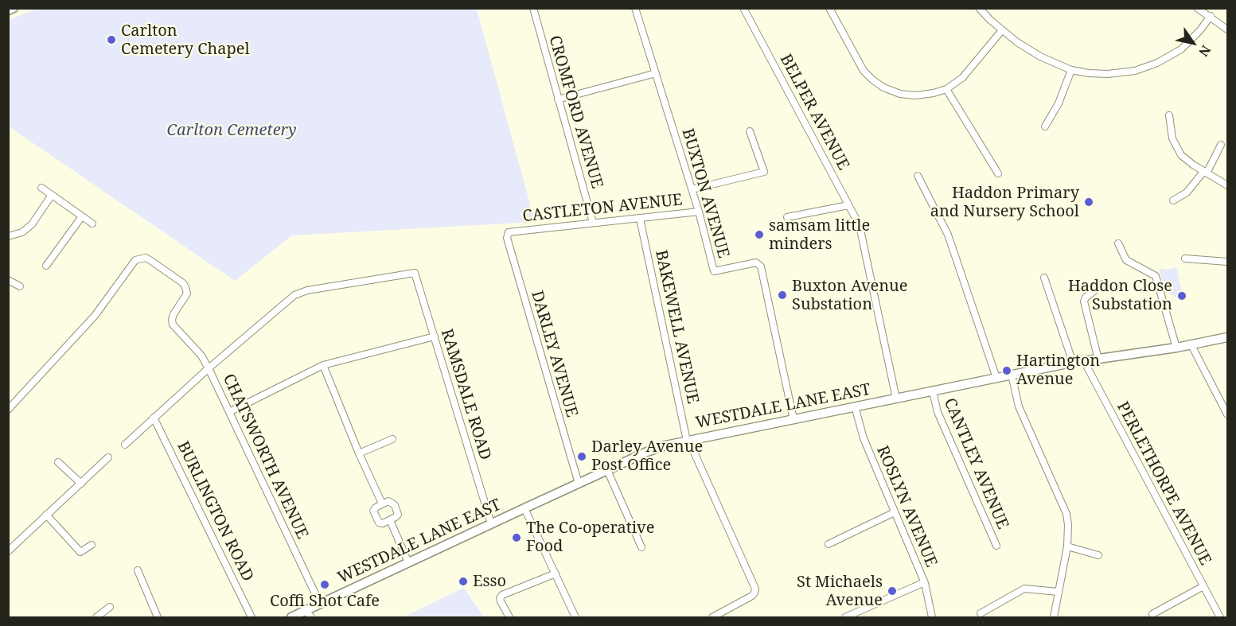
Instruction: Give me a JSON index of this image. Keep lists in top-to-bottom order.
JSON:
{
  "streets": {
    "street": [
      "CROMFORD AVENUE",
      "BELPER AVENUE",
      "BUXTON AVENUE",
      "CASTLETON AVENUE",
      "BAKEWELL AVENUE",
      "DARLEY AVENUE",
      "RAMSDALE ROAD",
      "WESTDALE LANE EAST",
      "CHATSWORTH AVENUE",
      "CANTLEY AVENUE",
      "PERLETHORPE AVENUE",
      "ROSLYN AVENUE",
      "BURLINGTON ROAD"
    ]
  },
  "crossings": [
    ["CROMFORD AVENUE", "CASTLETON AVENUE"],
    ["BELPER AVENUE", "WESTDALE LANE EAST"],
    ["BUXTON AVENUE", "CASTLETON AVENUE"],
    ["BUXTON AVENUE", "WESTDALE LANE EAST"],
    ["CASTLETON AVENUE", "BAKEWELL AVENUE"],
    ["CASTLETON AVENUE", "DARLEY AVENUE"],
    ["BAKEWELL AVENUE", "WESTDALE LANE EAST"],
    ["DARLEY AVENUE", "WESTDALE LANE EAST"],
    ["RAMSDALE ROAD", "WESTDALE LANE EAST"],
    ["RAMSDALE ROAD", "CHATSWORTH AVENUE"],
    ["WESTDALE LANE EAST", "CHATSWORTH AVENUE"],
    ["WESTDALE LANE EAST", "CANTLEY AVENUE"],
    ["WESTDALE LANE EAST", "PERLETHORPE AVENUE"],
    ["WESTDALE LANE EAST", "ROSLYN AVENUE"]
  ],
  "parks": ["Carlton Cemetery"],
  "places": [
    "Carlton Cemetery Chapel",
    "Haddon Primary and Nursery School",
    "samsam little minders",
    "Buxton Avenue Substation",
    "Haddon Close Substation",
    "Hartington Avenue",
    "Darley Avenue Post Office",
    "The Co-operative Food",
    "Esso",
    "Coffi Shot Cafe",
    "St Michaels Avenue"
  ],
  "north": "bottom right"
}
